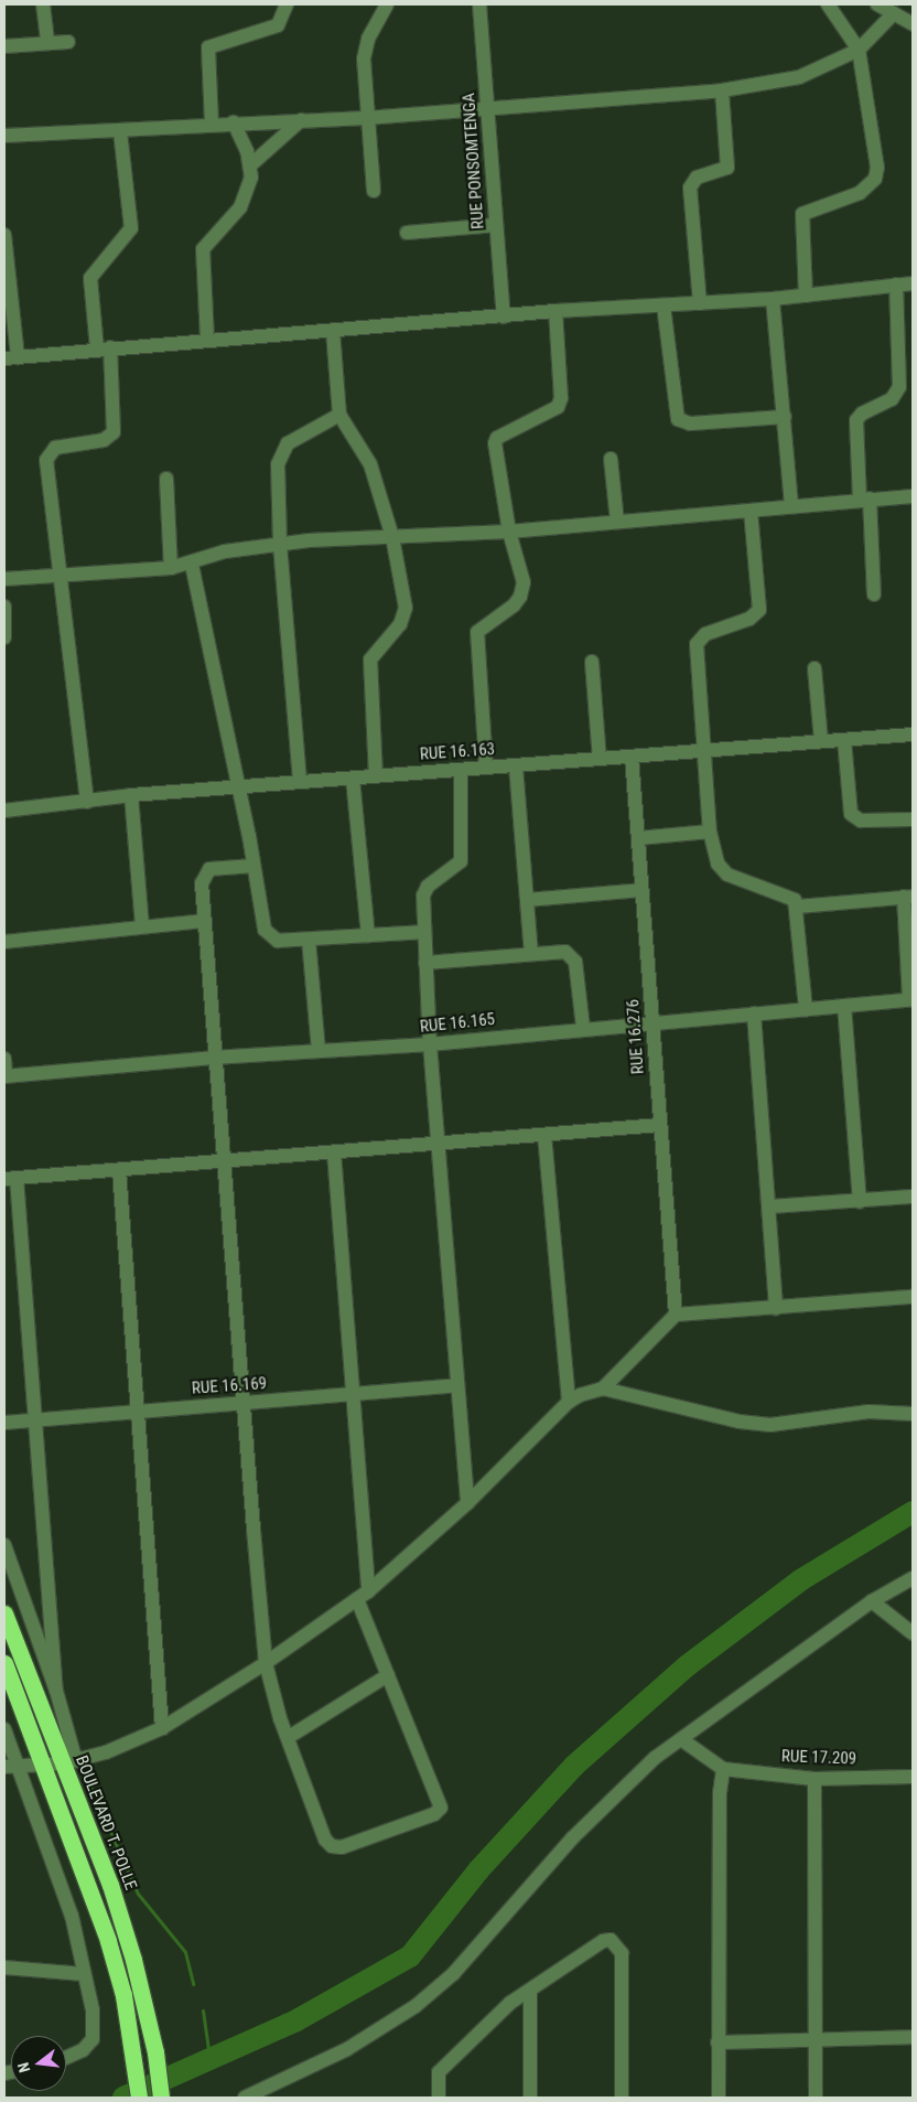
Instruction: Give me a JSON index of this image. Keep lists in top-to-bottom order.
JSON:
{
  "streets": {
    "highway": ["BOULEVARD T. POLLE"],
    "street": [
      "RUE PONSOMTENGA",
      "RUE 16.163",
      "RUE 16.165",
      "RUE 16.276",
      "RUE 16.169",
      "RUE 17.209"
    ]
  },
  "crossings": [
    ["RUE 16.163", "RUE 16.276"],
    ["RUE 16.165", "RUE 16.276"]
  ],
  "north": "left"
}
